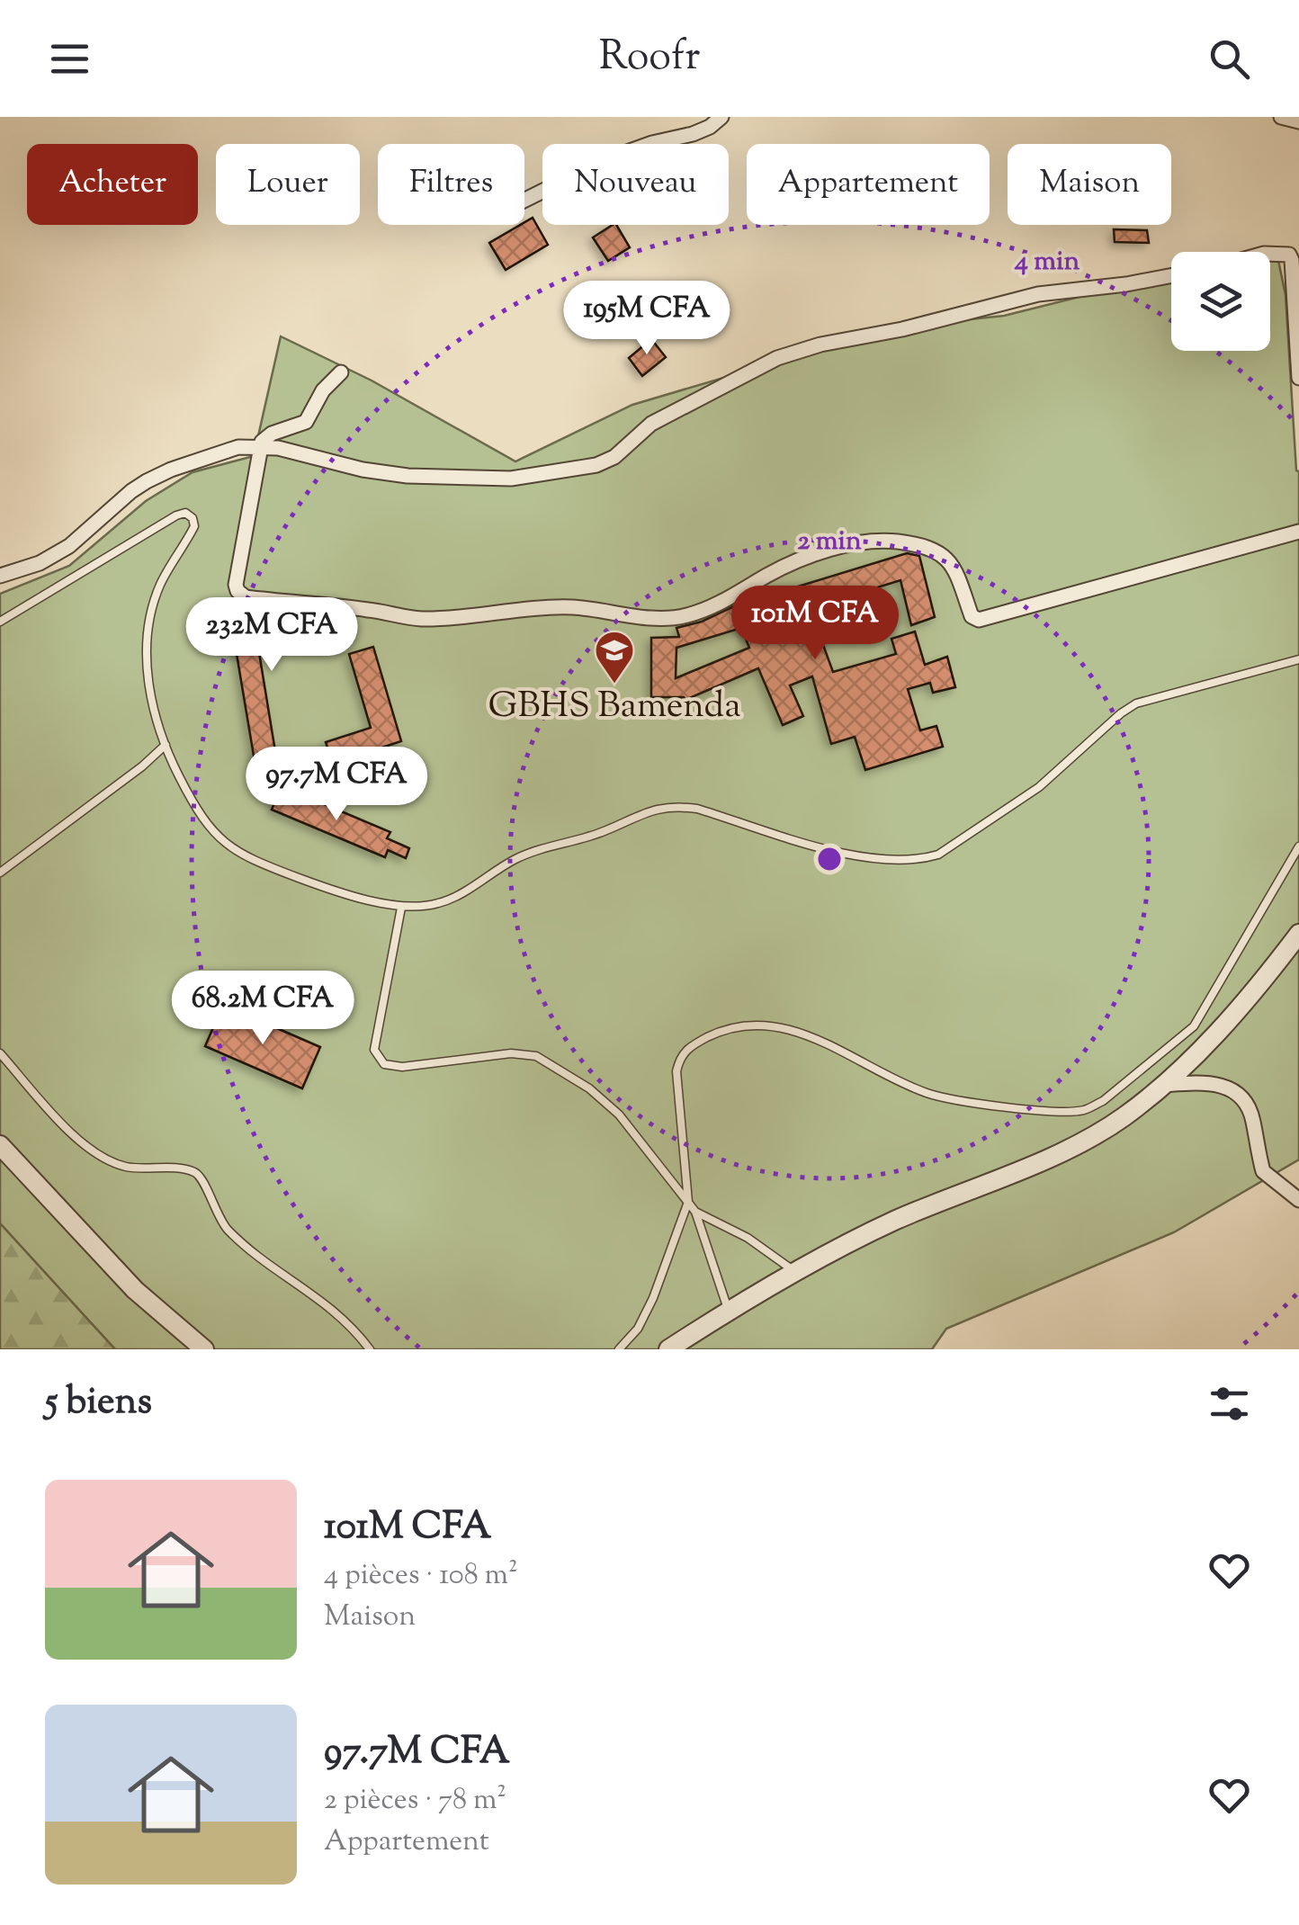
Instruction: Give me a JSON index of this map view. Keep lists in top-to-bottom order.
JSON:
{
  "places": {
    "school or university": ["GBHS Bamenda"]
  },
  "page": {
    "header": "Roofr",
    "chip": [
      "Acheter",
      "Louer",
      "Filtres",
      "Nouveau",
      "Appartement",
      "Maison"
    ],
    "price": [
      "195M CFA",
      "101M CFA",
      "232M CFA",
      "97.7M CFA",
      "68.2M CFA"
    ],
    "heading": "5 biens",
    "list": [
      {
        "name": "101M CFA",
        "note": "4 pièces · 108 m² · Maison"
      },
      {
        "name": "97.7M CFA",
        "note": "2 pièces · 78 m² · Appartement"
      }
    ]
  },
  "rings": ["4 min", "2 min"]
}
